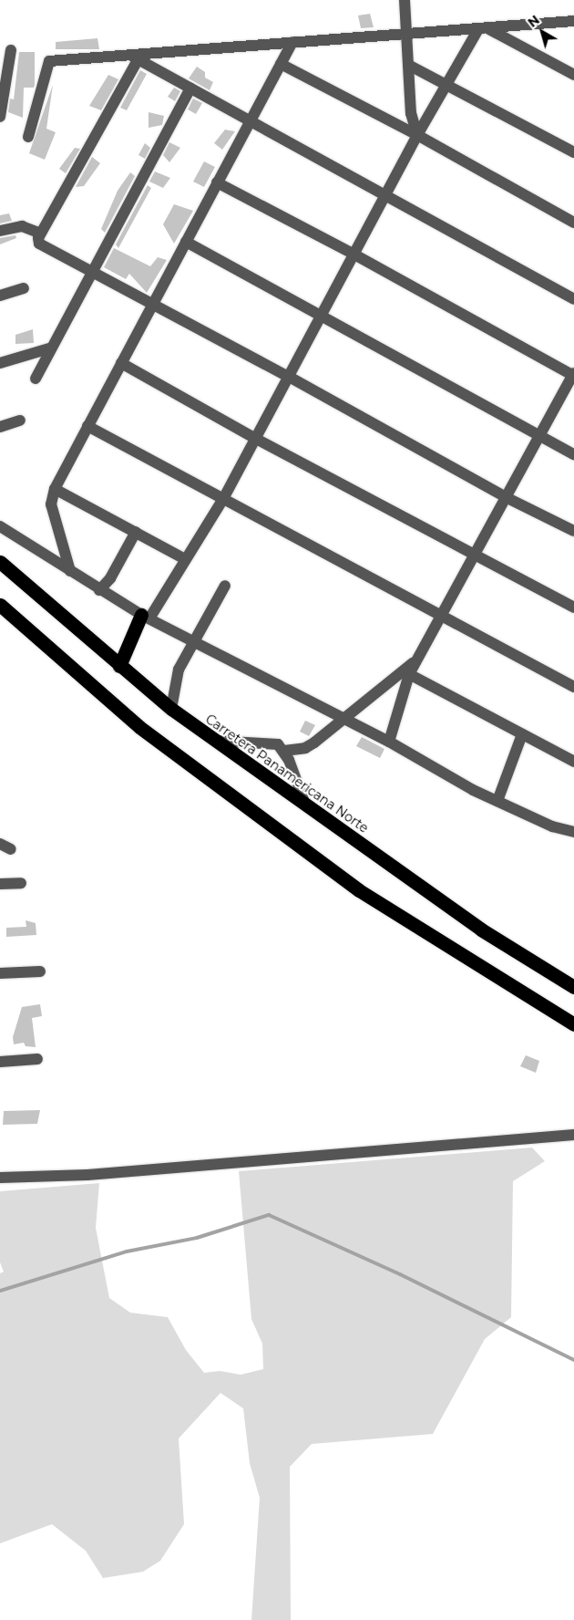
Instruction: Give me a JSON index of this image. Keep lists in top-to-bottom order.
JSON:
{
  "streets": {
    "highway": ["Carretera Panamericana Norte"]
  },
  "north": "top left"
}
